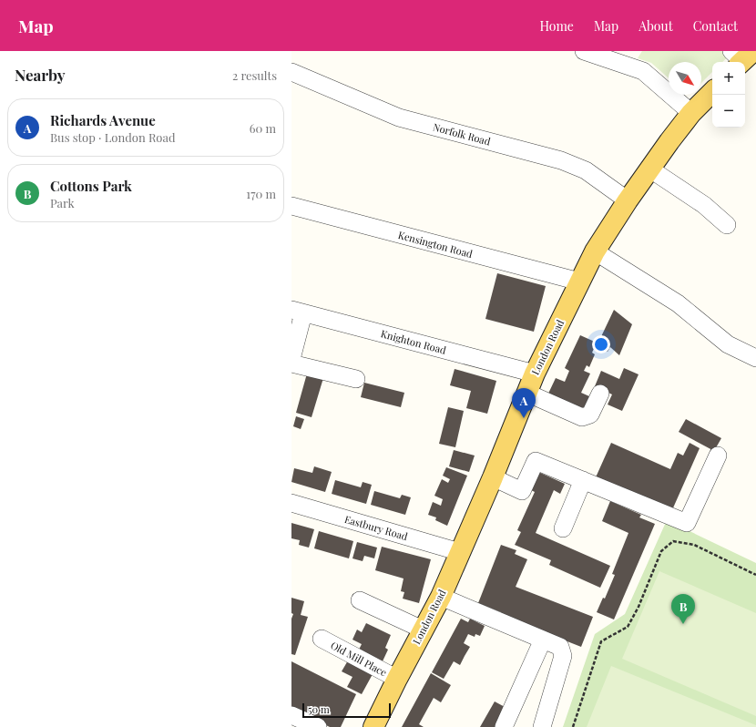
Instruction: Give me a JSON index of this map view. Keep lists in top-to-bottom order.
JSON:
{
  "streets": {
    "main road": ["London Road"],
    "street": [
      "Norfolk Road",
      "Kensington Road",
      "Knighton Road",
      "Eastbury Road",
      "Old Mill Place"
    ]
  },
  "crossings": [
    ["Norfolk Road", "London Road"],
    ["Kensington Road", "London Road"],
    ["Knighton Road", "London Road"],
    ["London Road", "Eastbury Road"],
    ["London Road", "Old Mill Place"]
  ],
  "scale_bar": "50 m",
  "north": "bottom right",
  "page": {
    "header": "Map",
    "nav": [
      "Home",
      "Map",
      "About",
      "Contact"
    ],
    "heading": ["Nearby", "2 results"],
    "map_buttons": ["+", "−"],
    "list": [
      {
        "mark": "A",
        "name": "Richards Avenue",
        "note": "Bus stop · London Road",
        "value": "60 m"
      },
      {
        "mark": "B",
        "name": "Cottons Park",
        "note": "Park",
        "value": "170 m"
      }
    ],
    "pins": ["A", "B"],
    "scale": "50 m"
  }
}
